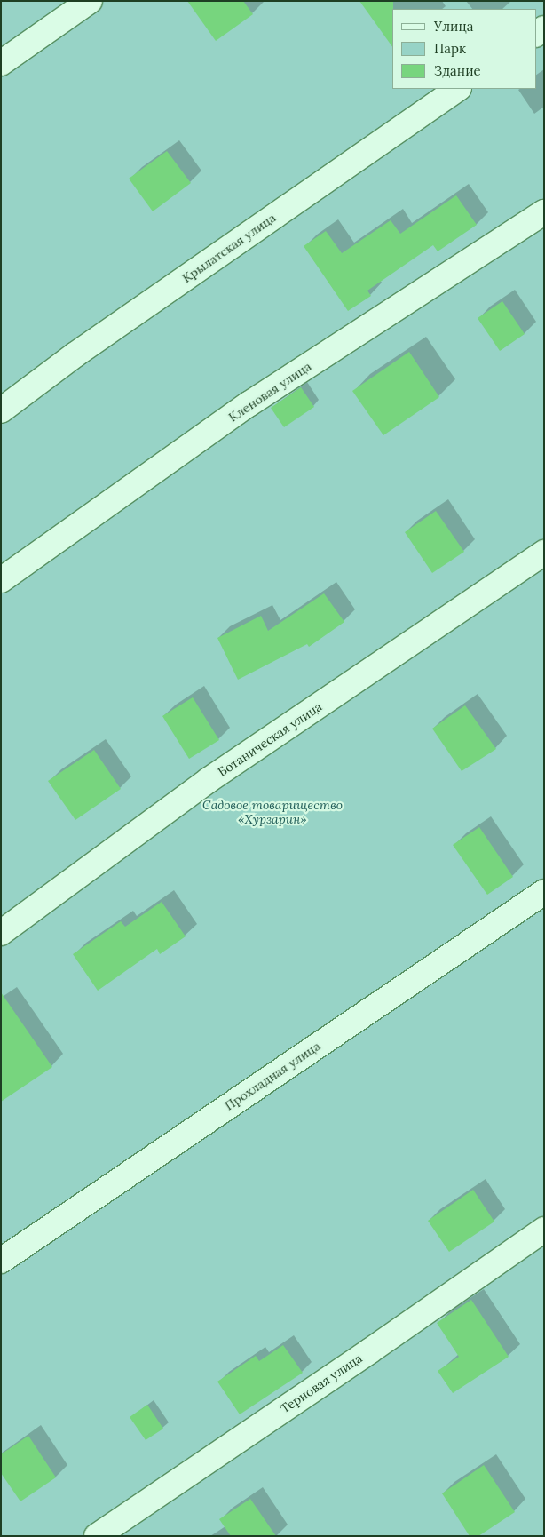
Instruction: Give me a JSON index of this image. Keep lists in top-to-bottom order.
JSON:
{
  "streets": {
    "street": [
      "Крылатская улица",
      "Кленовая улица",
      "Ботаническая улица",
      "Прохладная улица",
      "Терновая улица"
    ]
  },
  "parks": ["Садовое товарищество «Хурзарин»"],
  "legend": ["Улица", "Парк", "Здание"]
}
